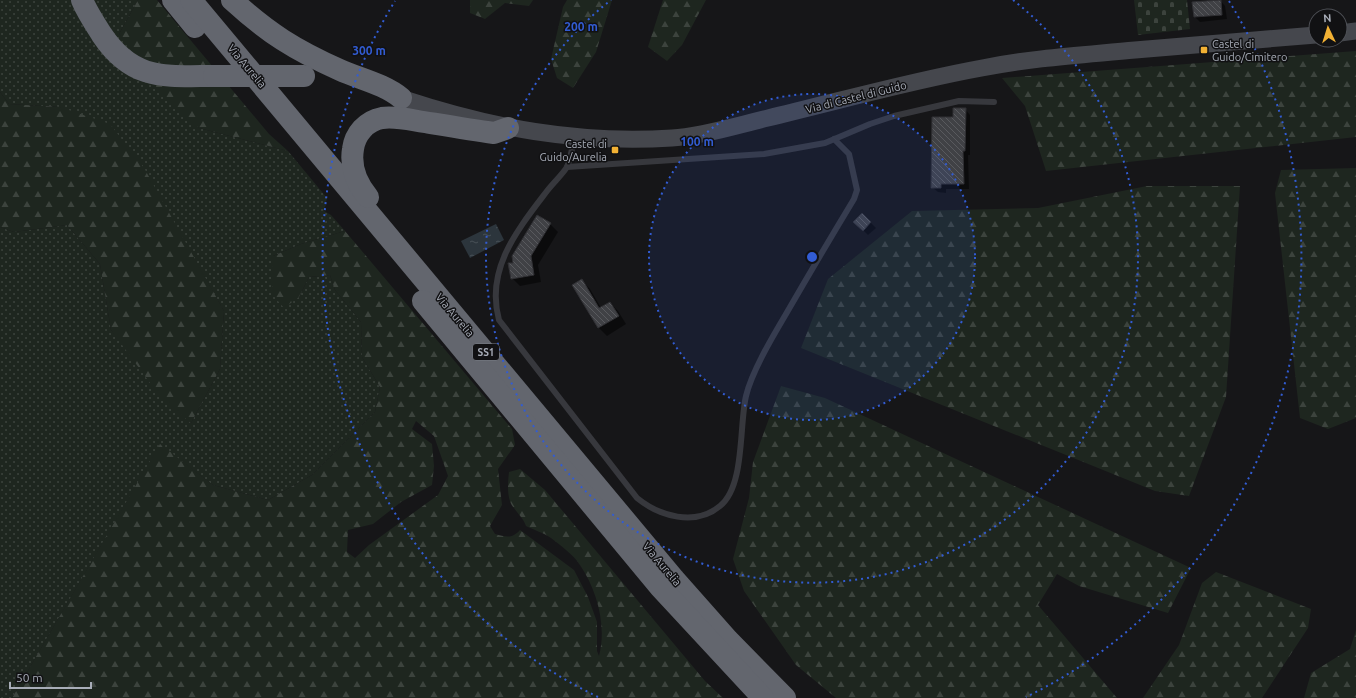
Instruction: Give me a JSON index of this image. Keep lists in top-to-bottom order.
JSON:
{
  "streets": {
    "highway": ["Via Aurelia", "SS1"],
    "street": ["Via di Castel di Guido"]
  },
  "places": {
    "transit": ["Castel di Guido/Cimitero", "Castel di Guido/Aurelia"]
  },
  "scale_bar": "50 m",
  "north": "top",
  "rings": ["200 m", "300 m", "100 m"]
}
